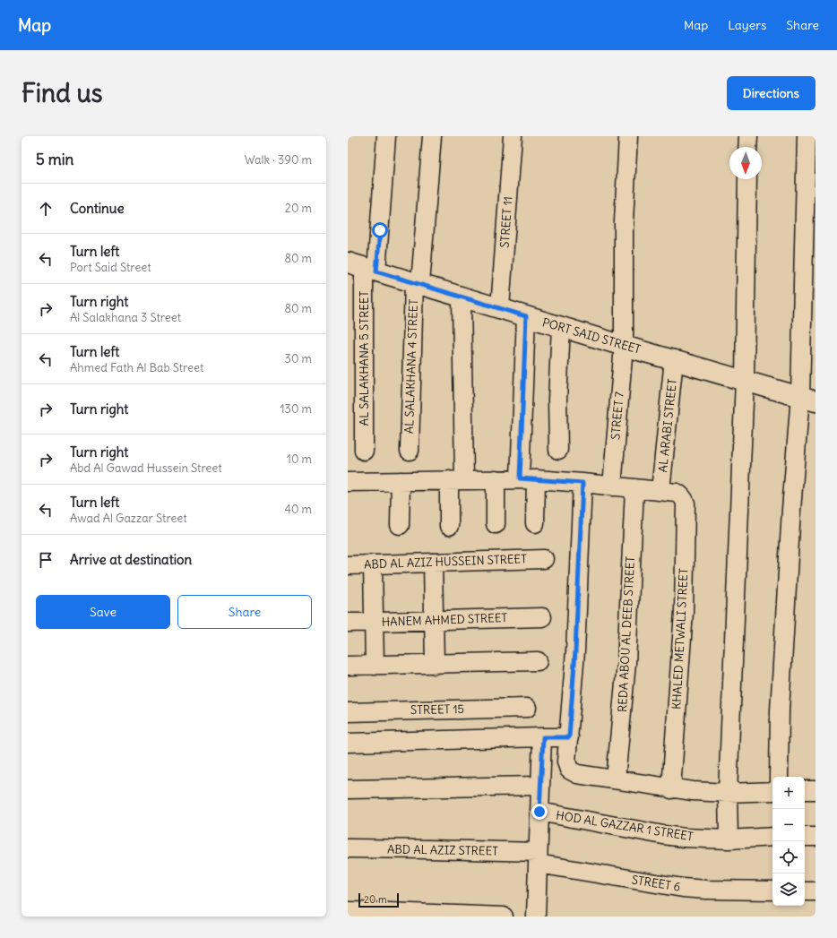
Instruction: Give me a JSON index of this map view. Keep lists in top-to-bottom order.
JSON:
{
  "streets": {
    "main road": ["PORT SAID STREET"],
    "street": [
      "STREET 11",
      "AL SALAKHANA 5 STREET",
      "AL SALAKHANA 4 STREET",
      "STREET 7",
      "AL ARABI STREET",
      "ABD AL AZIZ HUSSEIN STREET",
      "HANEM AHMED STREET",
      "REDA ABOU AL DEEB STREET",
      "KHALED METWALI STREET",
      "STREET 15",
      "HOD AL GAZZAR 1 STREET",
      "ABD AL AZIZ STREET",
      "STREET 6"
    ]
  },
  "crossings": [
    ["STREET 11", "PORT SAID STREET"],
    ["PORT SAID STREET", "AL SALAKHANA 5 STREET"],
    ["PORT SAID STREET", "AL SALAKHANA 4 STREET"],
    ["PORT SAID STREET", "STREET 7"],
    ["PORT SAID STREET", "AL ARABI STREET"],
    ["AL ARABI STREET", "KHALED METWALI STREET"],
    ["ABD AL AZIZ STREET", "STREET 6"]
  ],
  "scale_bar": "20 m",
  "north": "bottom",
  "page": {
    "header": "Map",
    "nav": ["Map", "Layers", "Share"],
    "buttons": [
      "Directions",
      ["Save", "Share"]
    ],
    "title": "Find us",
    "heading": ["5 min", "Walk · 390 m"],
    "list": [
      ["Continue", "20 m"],
      ["Turn left", "Port Said Street", "80 m"],
      ["Turn right", "Al Salakhana 3 Street", "80 m"],
      ["Turn left", "Ahmed Fath Al Bab Street", "30 m"],
      ["Turn right", "130 m"],
      ["Turn right", "Abd Al Gawad Hussein Street", "10 m"],
      ["Turn left", "Awad Al Gazzar Street", "40 m"],
      "Arrive at destination"
    ],
    "map_buttons": ["+", "−"],
    "scale": "20 m"
  }
}
